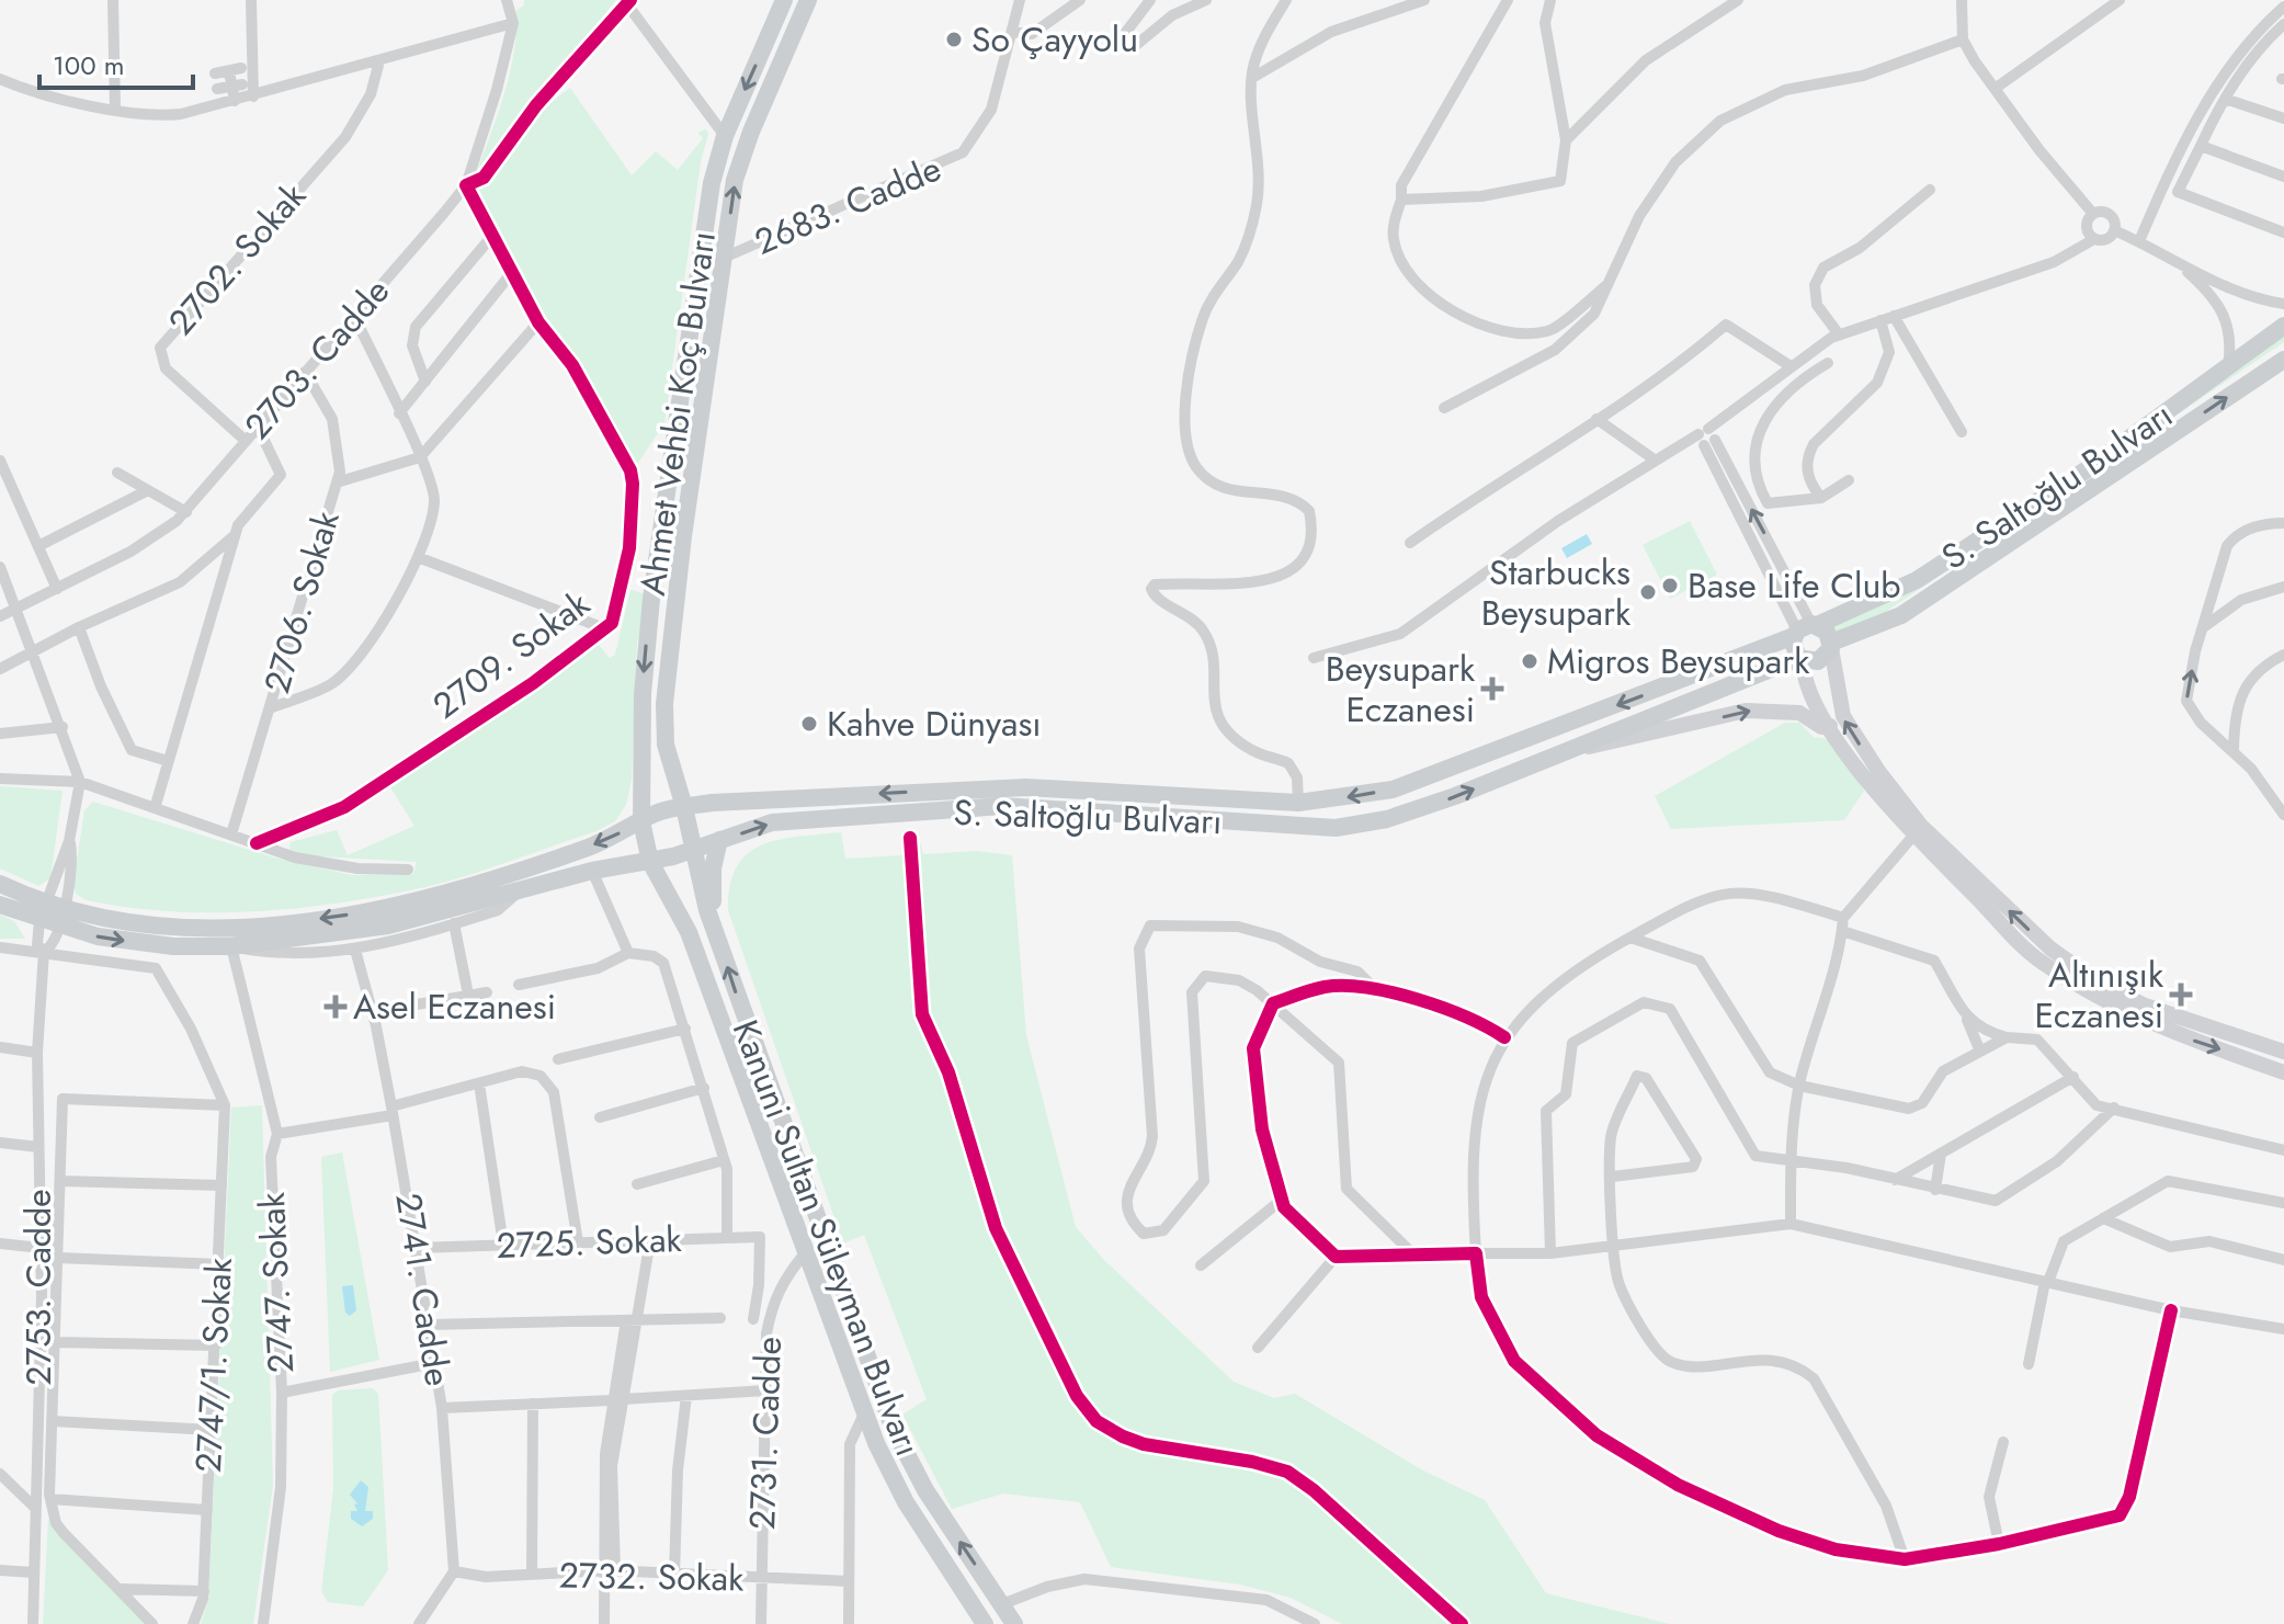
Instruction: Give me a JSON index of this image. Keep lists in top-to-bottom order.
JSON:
{
  "streets": {
    "main road": ["Ahmet Vehbi Koç Bulvarı", "S. Saltoğlu Bulvarı", "Kanuni Sultan Süleyman Bulvarı"],
    "street": [
      "2683. Cadde",
      "2702. Sokak",
      "2703. Cadde",
      "2706. Sokak",
      "2709. Sokak",
      "2725. Sokak",
      "2747. Sokak",
      "2753. Cadde",
      "2741. Cadde",
      "2747/1. Sokak",
      "2731. Cadde",
      "2732. Sokak"
    ]
  },
  "crossings": [
    ["2683. Cadde", "Ahmet Vehbi Koç Bulvarı"],
    ["2702. Sokak", "2703. Cadde"],
    ["2703. Cadde", "2706. Sokak"],
    ["2703. Cadde", "2709. Sokak"],
    ["Ahmet Vehbi Koç Bulvarı", "S. Saltoğlu Bulvarı"],
    ["Ahmet Vehbi Koç Bulvarı", "Kanuni Sultan Süleyman Bulvarı"],
    ["S. Saltoğlu Bulvarı", "Kanuni Sultan Süleyman Bulvarı"],
    ["S. Saltoğlu Bulvarı", "2747. Sokak"],
    ["Kanuni Sultan Süleyman Bulvarı", "2731. Cadde"],
    ["2725. Sokak", "2741. Cadde"],
    ["2741. Cadde", "2732. Sokak"],
    ["2731. Cadde", "2732. Sokak"]
  ],
  "places": {
    "other": [
      "So Çayyolu",
      "Base Life Club",
      "Starbucks Beysupark",
      "Migros Beysupark",
      "Kahve Dünyası"
    ],
    "health": ["Beysupark Eczanesi", "Altınışık Eczanesi", "Asel Eczanesi"]
  },
  "scale_bar": "100 m"
}
